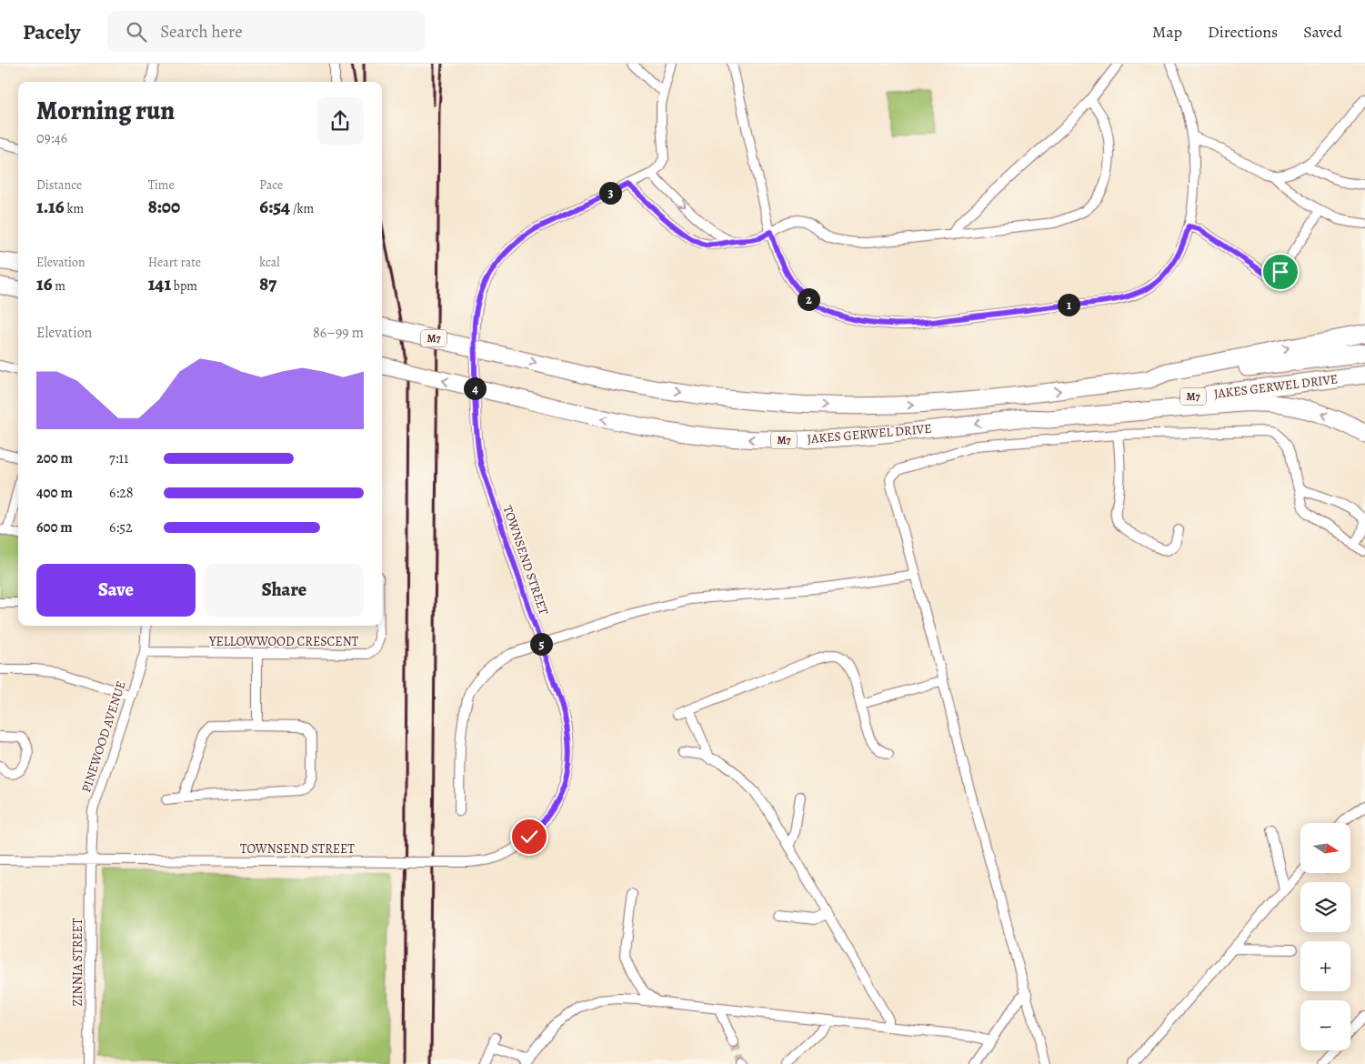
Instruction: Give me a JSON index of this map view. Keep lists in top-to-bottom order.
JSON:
{
  "streets": {
    "highway": ["M7", "JAKES GERWEL DRIVE"],
    "street": [
      "TOWNSEND STREET",
      "YELLOWWOOD CRESCENT",
      "PINEWOOD AVENUE",
      "ZINNIA STREET"
    ]
  },
  "crossings": [
    ["TOWNSEND STREET", "PINEWOOD AVENUE"],
    ["TOWNSEND STREET", "ZINNIA STREET"],
    ["YELLOWWOOD CRESCENT", "PINEWOOD AVENUE"],
    ["PINEWOOD AVENUE", "ZINNIA STREET"]
  ],
  "north": "right",
  "page": {
    "header": "Pacely",
    "search": "Search here",
    "nav": ["Map", "Directions", "Saved"],
    "heading": ["Morning run", "09:46"],
    "stats": [
      ["Distance", "1.16 km"],
      ["Time", "8:00"],
      ["Pace", "6:54 /km"],
      ["Elevation", "16 m"],
      ["Heart rate", "141 bpm"],
      ["kcal", "87"]
    ],
    "pins": [
      "3",
      "2",
      "1",
      "4",
      "5"
    ],
    "chart": ["Elevation", "86–99 m"],
    "list": [
      {
        "name": "200 m",
        "note": "7:11"
      },
      {
        "name": "400 m",
        "note": "6:28"
      },
      {
        "name": "600 m",
        "note": "6:52"
      }
    ],
    "buttons": ["Save", "Share"],
    "map_buttons": ["+", "−"]
  }
}
